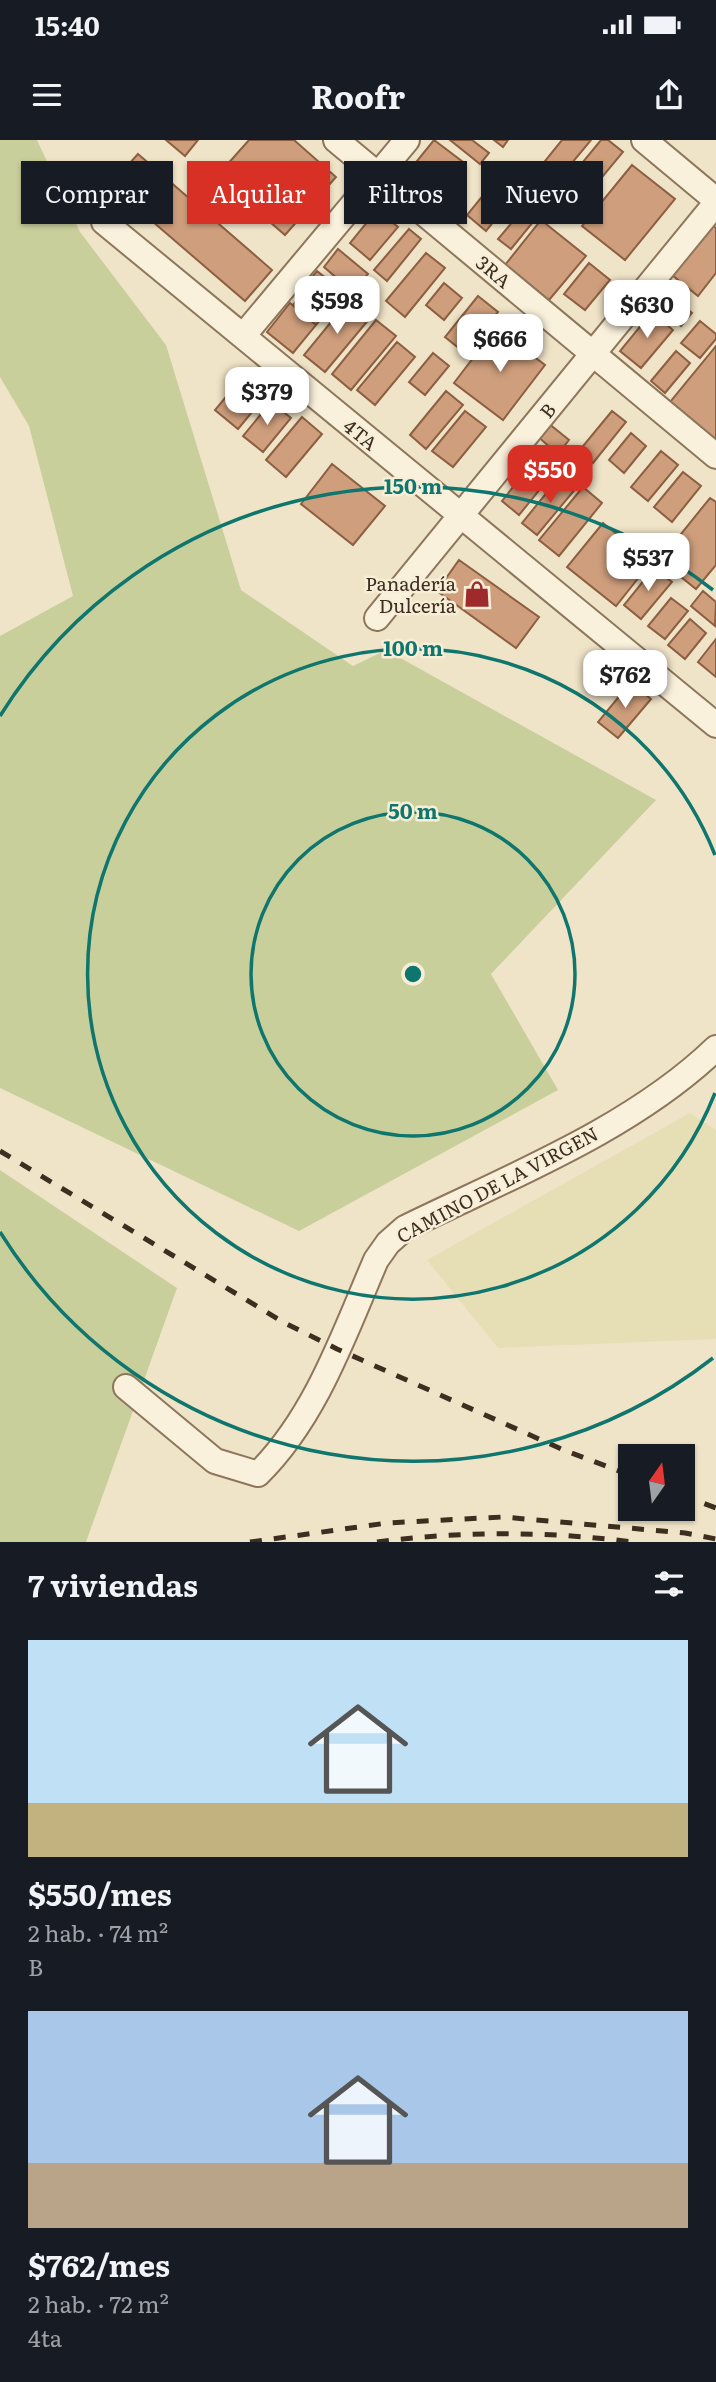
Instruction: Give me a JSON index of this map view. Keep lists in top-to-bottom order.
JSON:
{
  "streets": {
    "street": [
      "3RA",
      "B",
      "4TA",
      "CAMINO DE LA VIRGEN"
    ]
  },
  "crossings": [
    ["3RA", "B"],
    ["B", "4TA"]
  ],
  "places": {
    "shop": ["Panadería Dulcería"]
  },
  "north": "top",
  "page": {
    "status": "15:40",
    "header": "Roofr",
    "chip": [
      "Comprar",
      "Alquilar",
      "Filtros",
      "Nuevo"
    ],
    "price": [
      "$598",
      "$630",
      "$666",
      "$379",
      "$550",
      "$537",
      "$762"
    ],
    "heading": "7 viviendas",
    "list": [
      {
        "name": "$550/mes",
        "note": "2 hab. · 74 m² · B"
      },
      {
        "name": "$762/mes",
        "note": "2 hab. · 72 m² · 4ta"
      }
    ]
  },
  "rings": ["150 m", "100 m", "50 m"]
}
